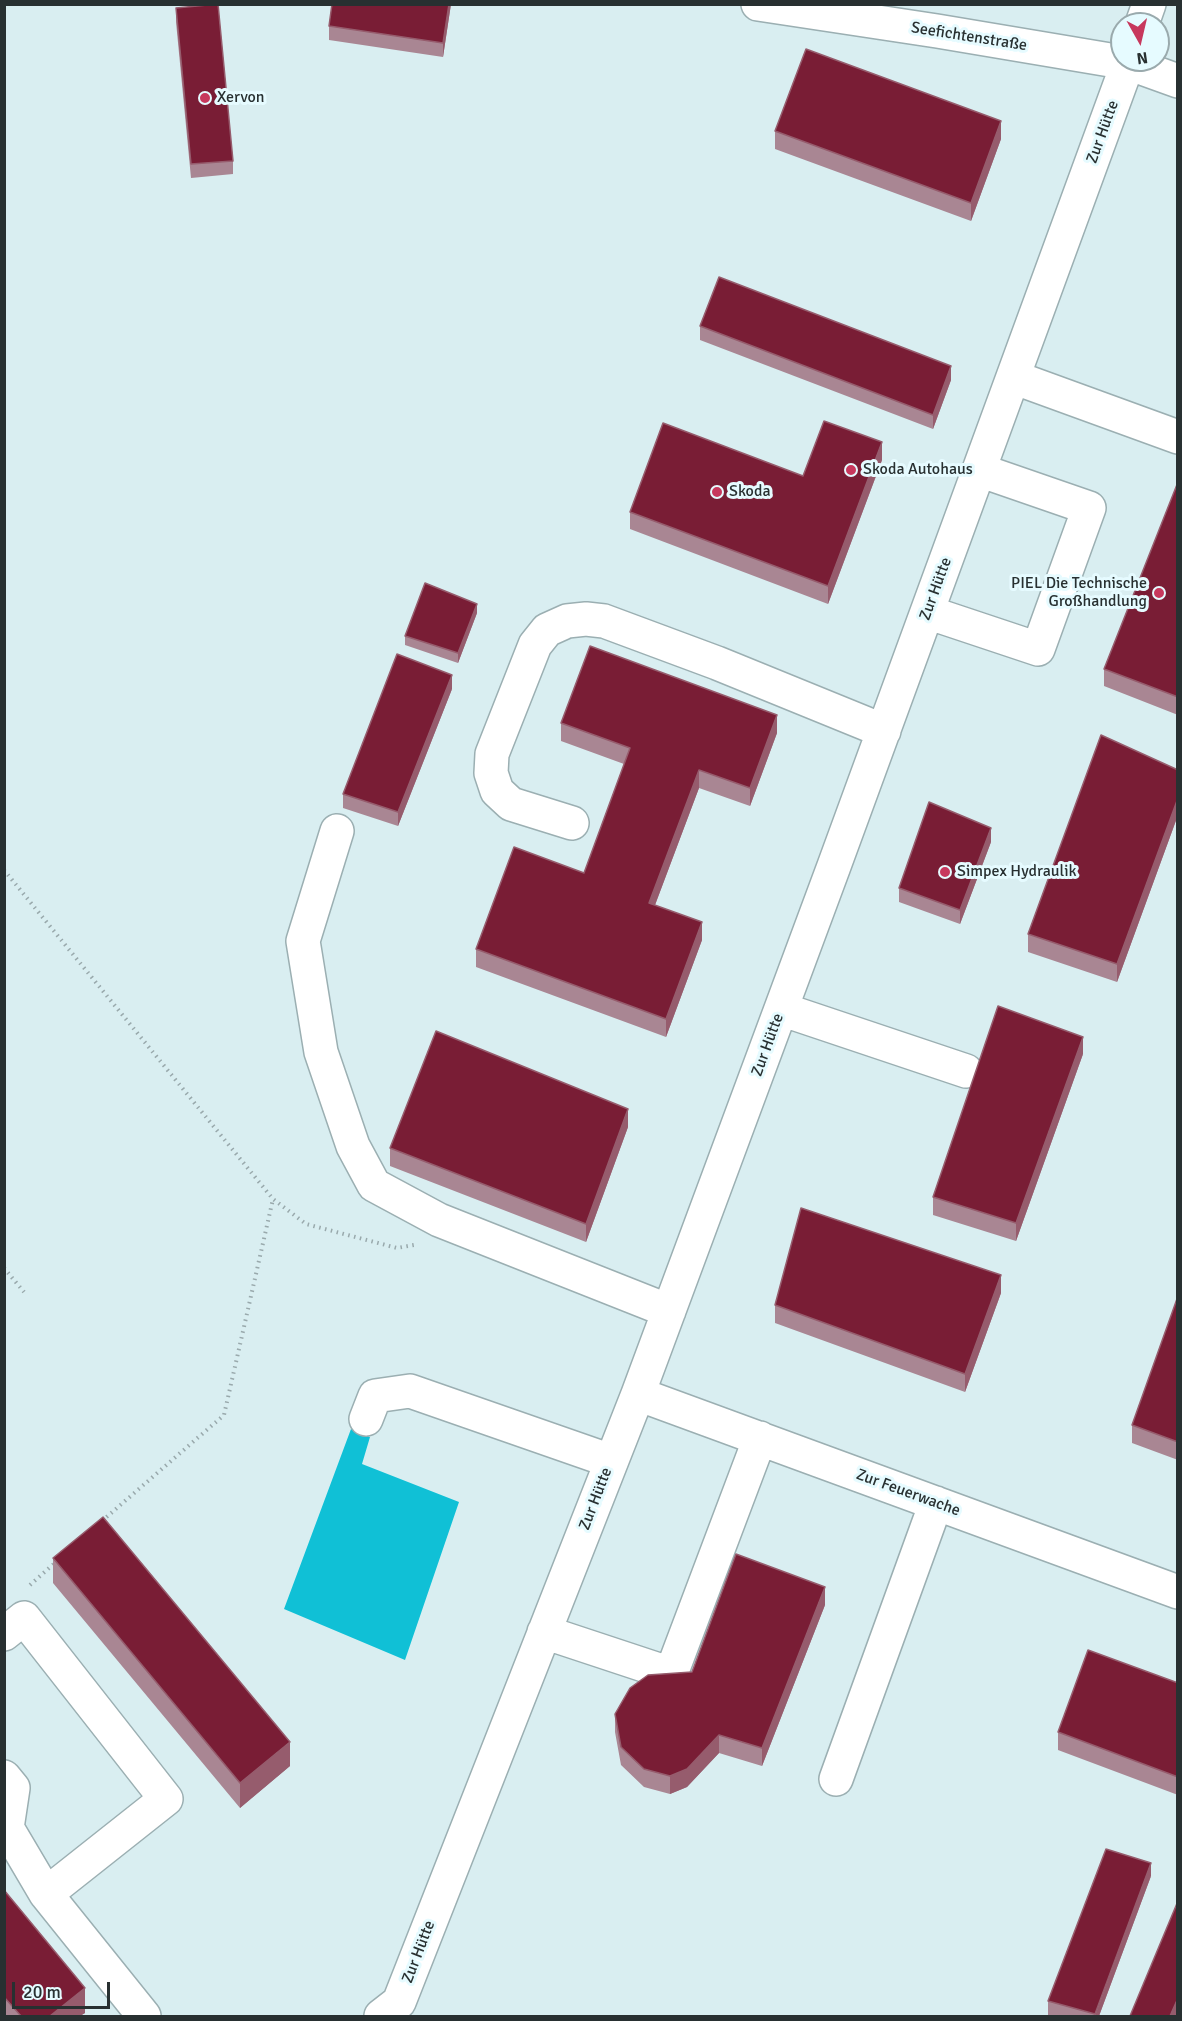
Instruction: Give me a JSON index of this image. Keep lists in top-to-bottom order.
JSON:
{
  "streets": {
    "street": ["Seefichtenstraße", "Zur Hütte", "Zur Feuerwache"]
  },
  "crossings": [
    ["Zur Hütte", "Zur Feuerwache"]
  ],
  "places": [
    "Xervon",
    "Skoda Autohaus",
    "Skoda",
    "PIEL Die Technische Großhandlung",
    "Simpex Hydraulik"
  ],
  "scale_bar": "20 m",
  "north": "bottom"
}
